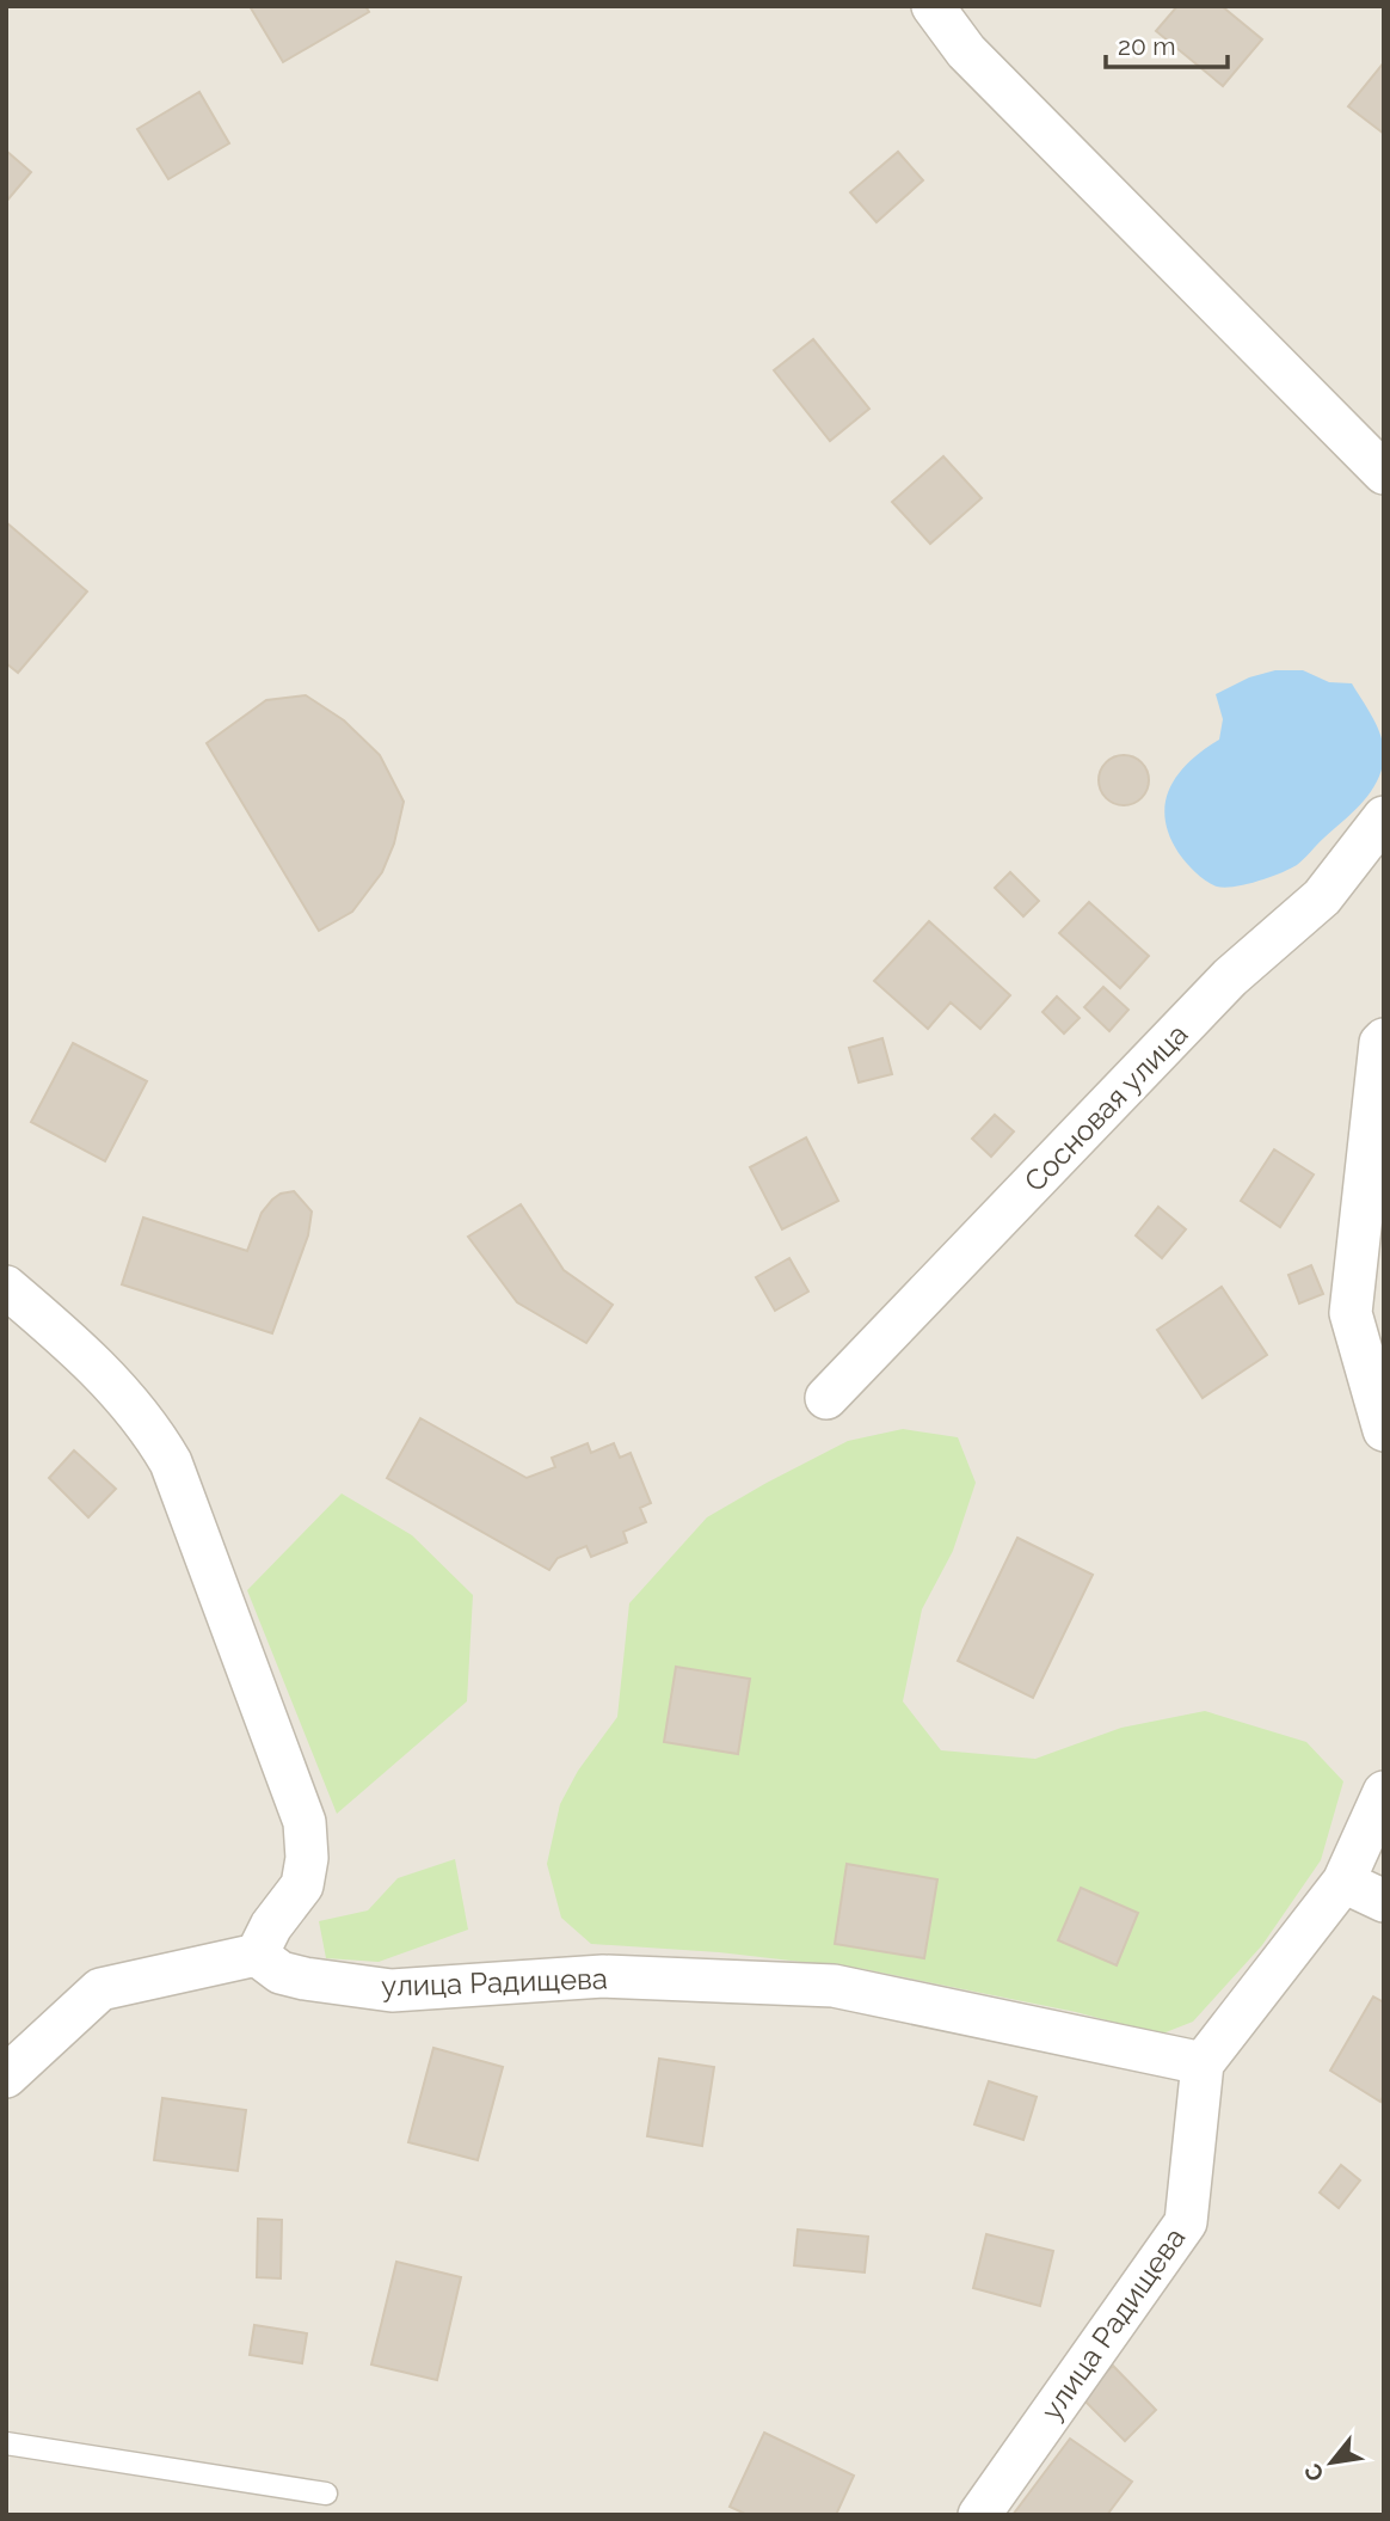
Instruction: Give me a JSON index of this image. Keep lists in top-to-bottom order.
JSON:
{
  "streets": {
    "street": ["Сосновая улица", "улица Радищева"]
  },
  "scale_bar": "20 m",
  "north": "bottom left"
}
